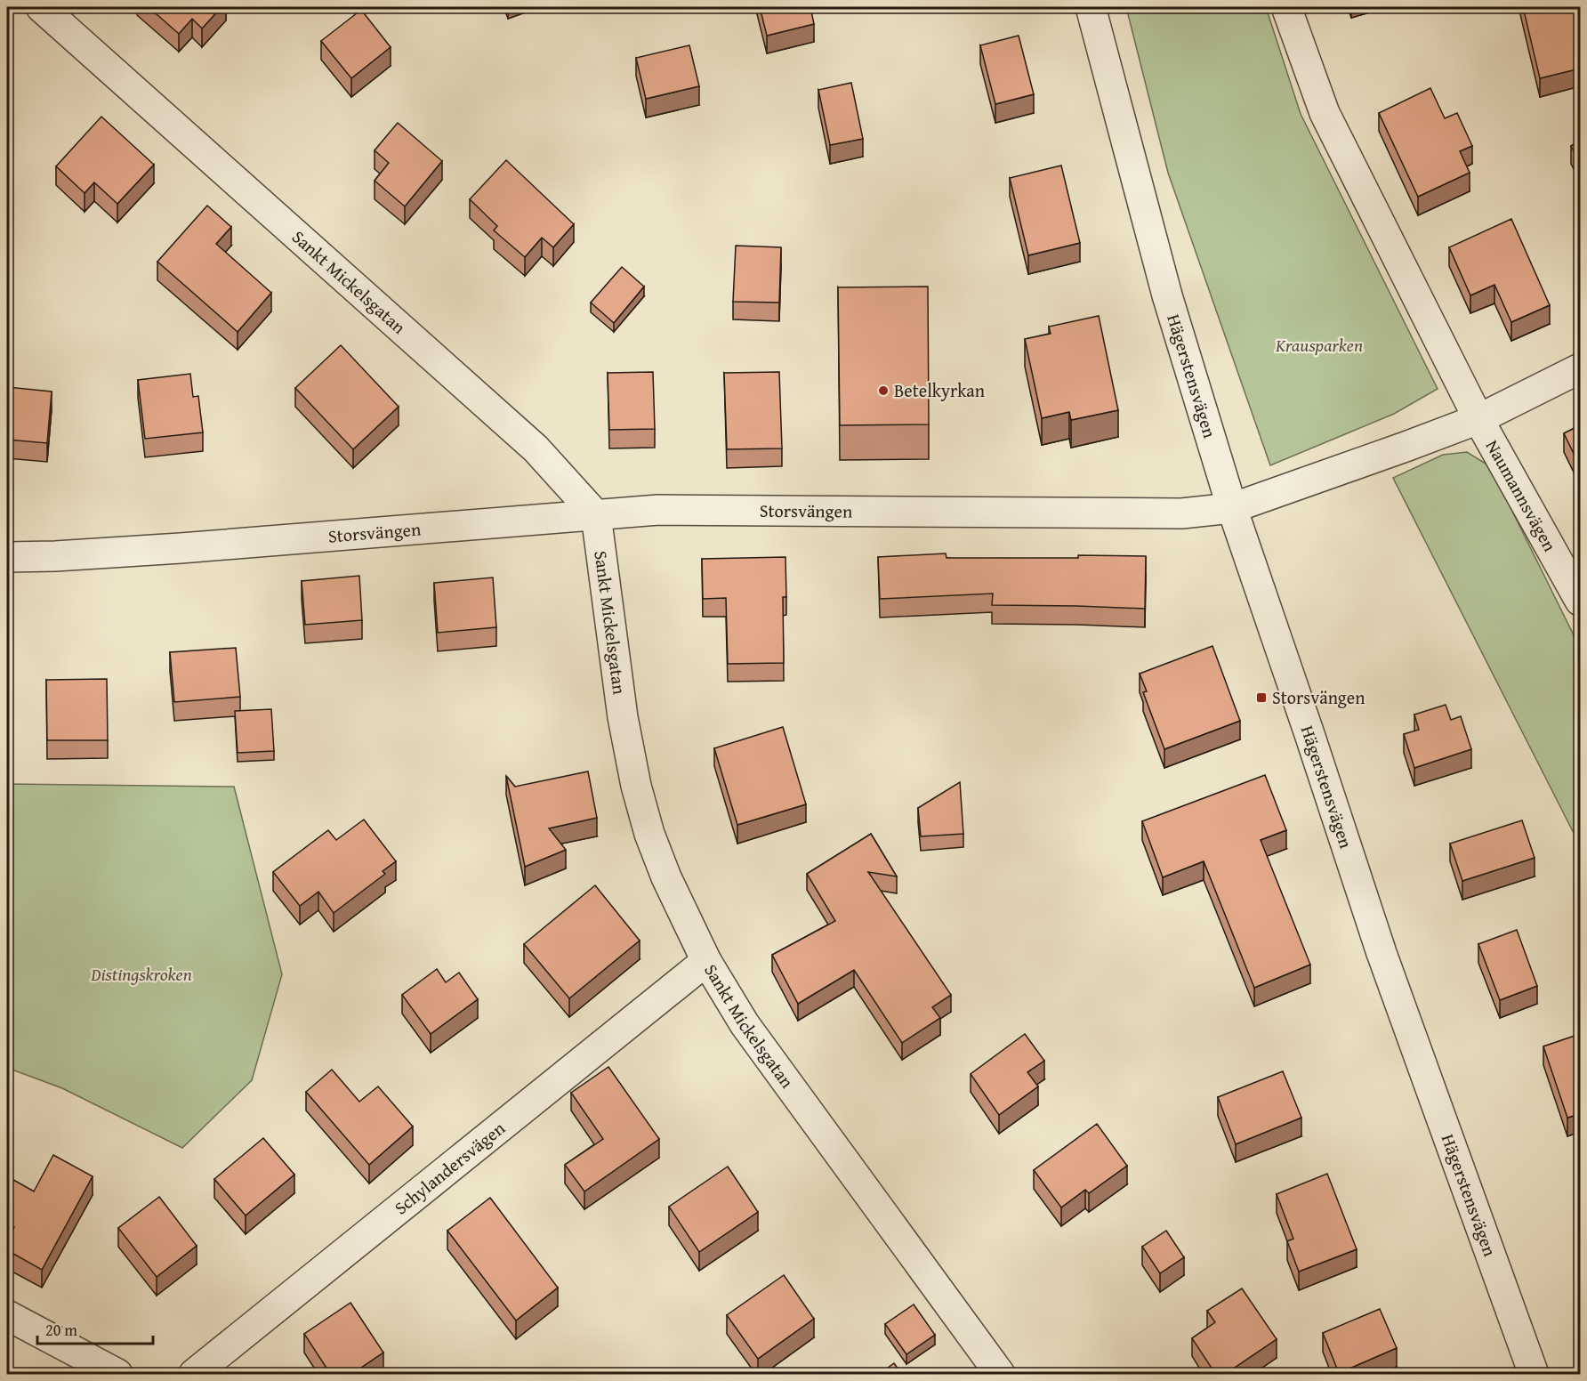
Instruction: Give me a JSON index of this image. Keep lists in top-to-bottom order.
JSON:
{
  "streets": {
    "street": [
      "Sankt Mickelsgatan",
      "Hägerstensvägen",
      "Naumannsvägen",
      "Storsvängen",
      "Schylandersvägen"
    ]
  },
  "crossings": [
    ["Sankt Mickelsgatan", "Storsvängen"],
    ["Sankt Mickelsgatan", "Schylandersvägen"],
    ["Hägerstensvägen", "Storsvängen"],
    ["Naumannsvägen", "Storsvängen"]
  ],
  "parks": ["Krausparken", "Distingskroken"],
  "places": {
    "other": ["Betelkyrkan"],
    "transit": ["Storsvängen"]
  },
  "scale_bar": "20 m"
}
